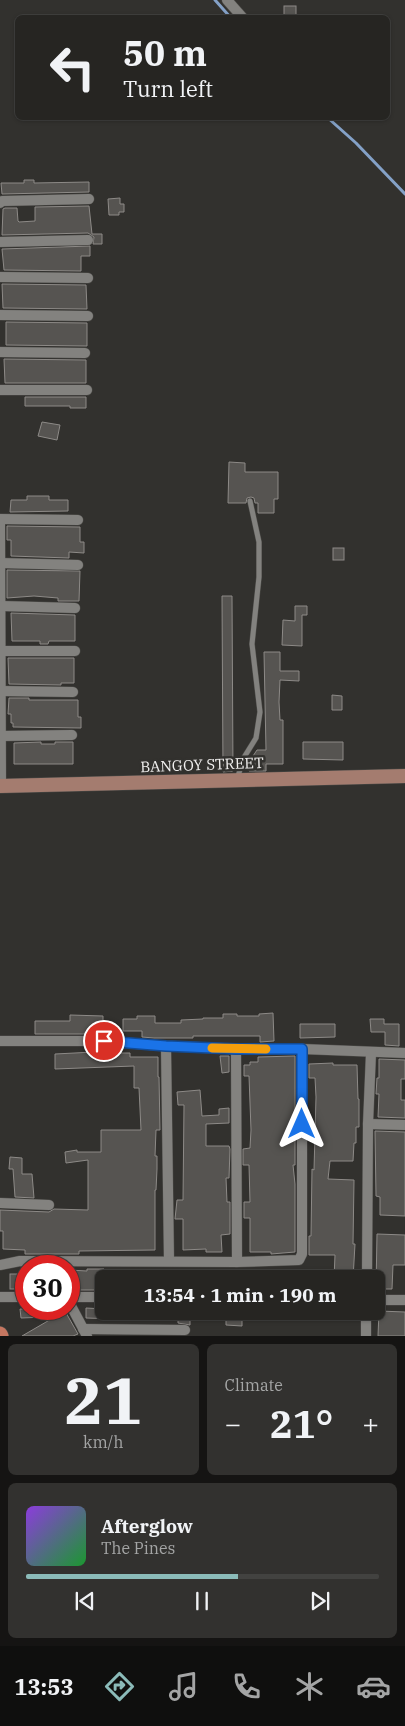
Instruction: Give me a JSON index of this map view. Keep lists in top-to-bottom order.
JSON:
{
  "streets": {
    "main road": ["BANGOY STREET"]
  },
  "page": {
    "turn": ["50 m", "Turn left"],
    "limit": "30",
    "trip": "13:54 · 1 min · 190 m",
    "tile": [
      ["21", "km/h"],
      "Climate"
    ],
    "heat": ["−", "21°", "+"],
    "song": ["Afterglow", "The Pines"],
    "tabs": "13:53"
  }
}
